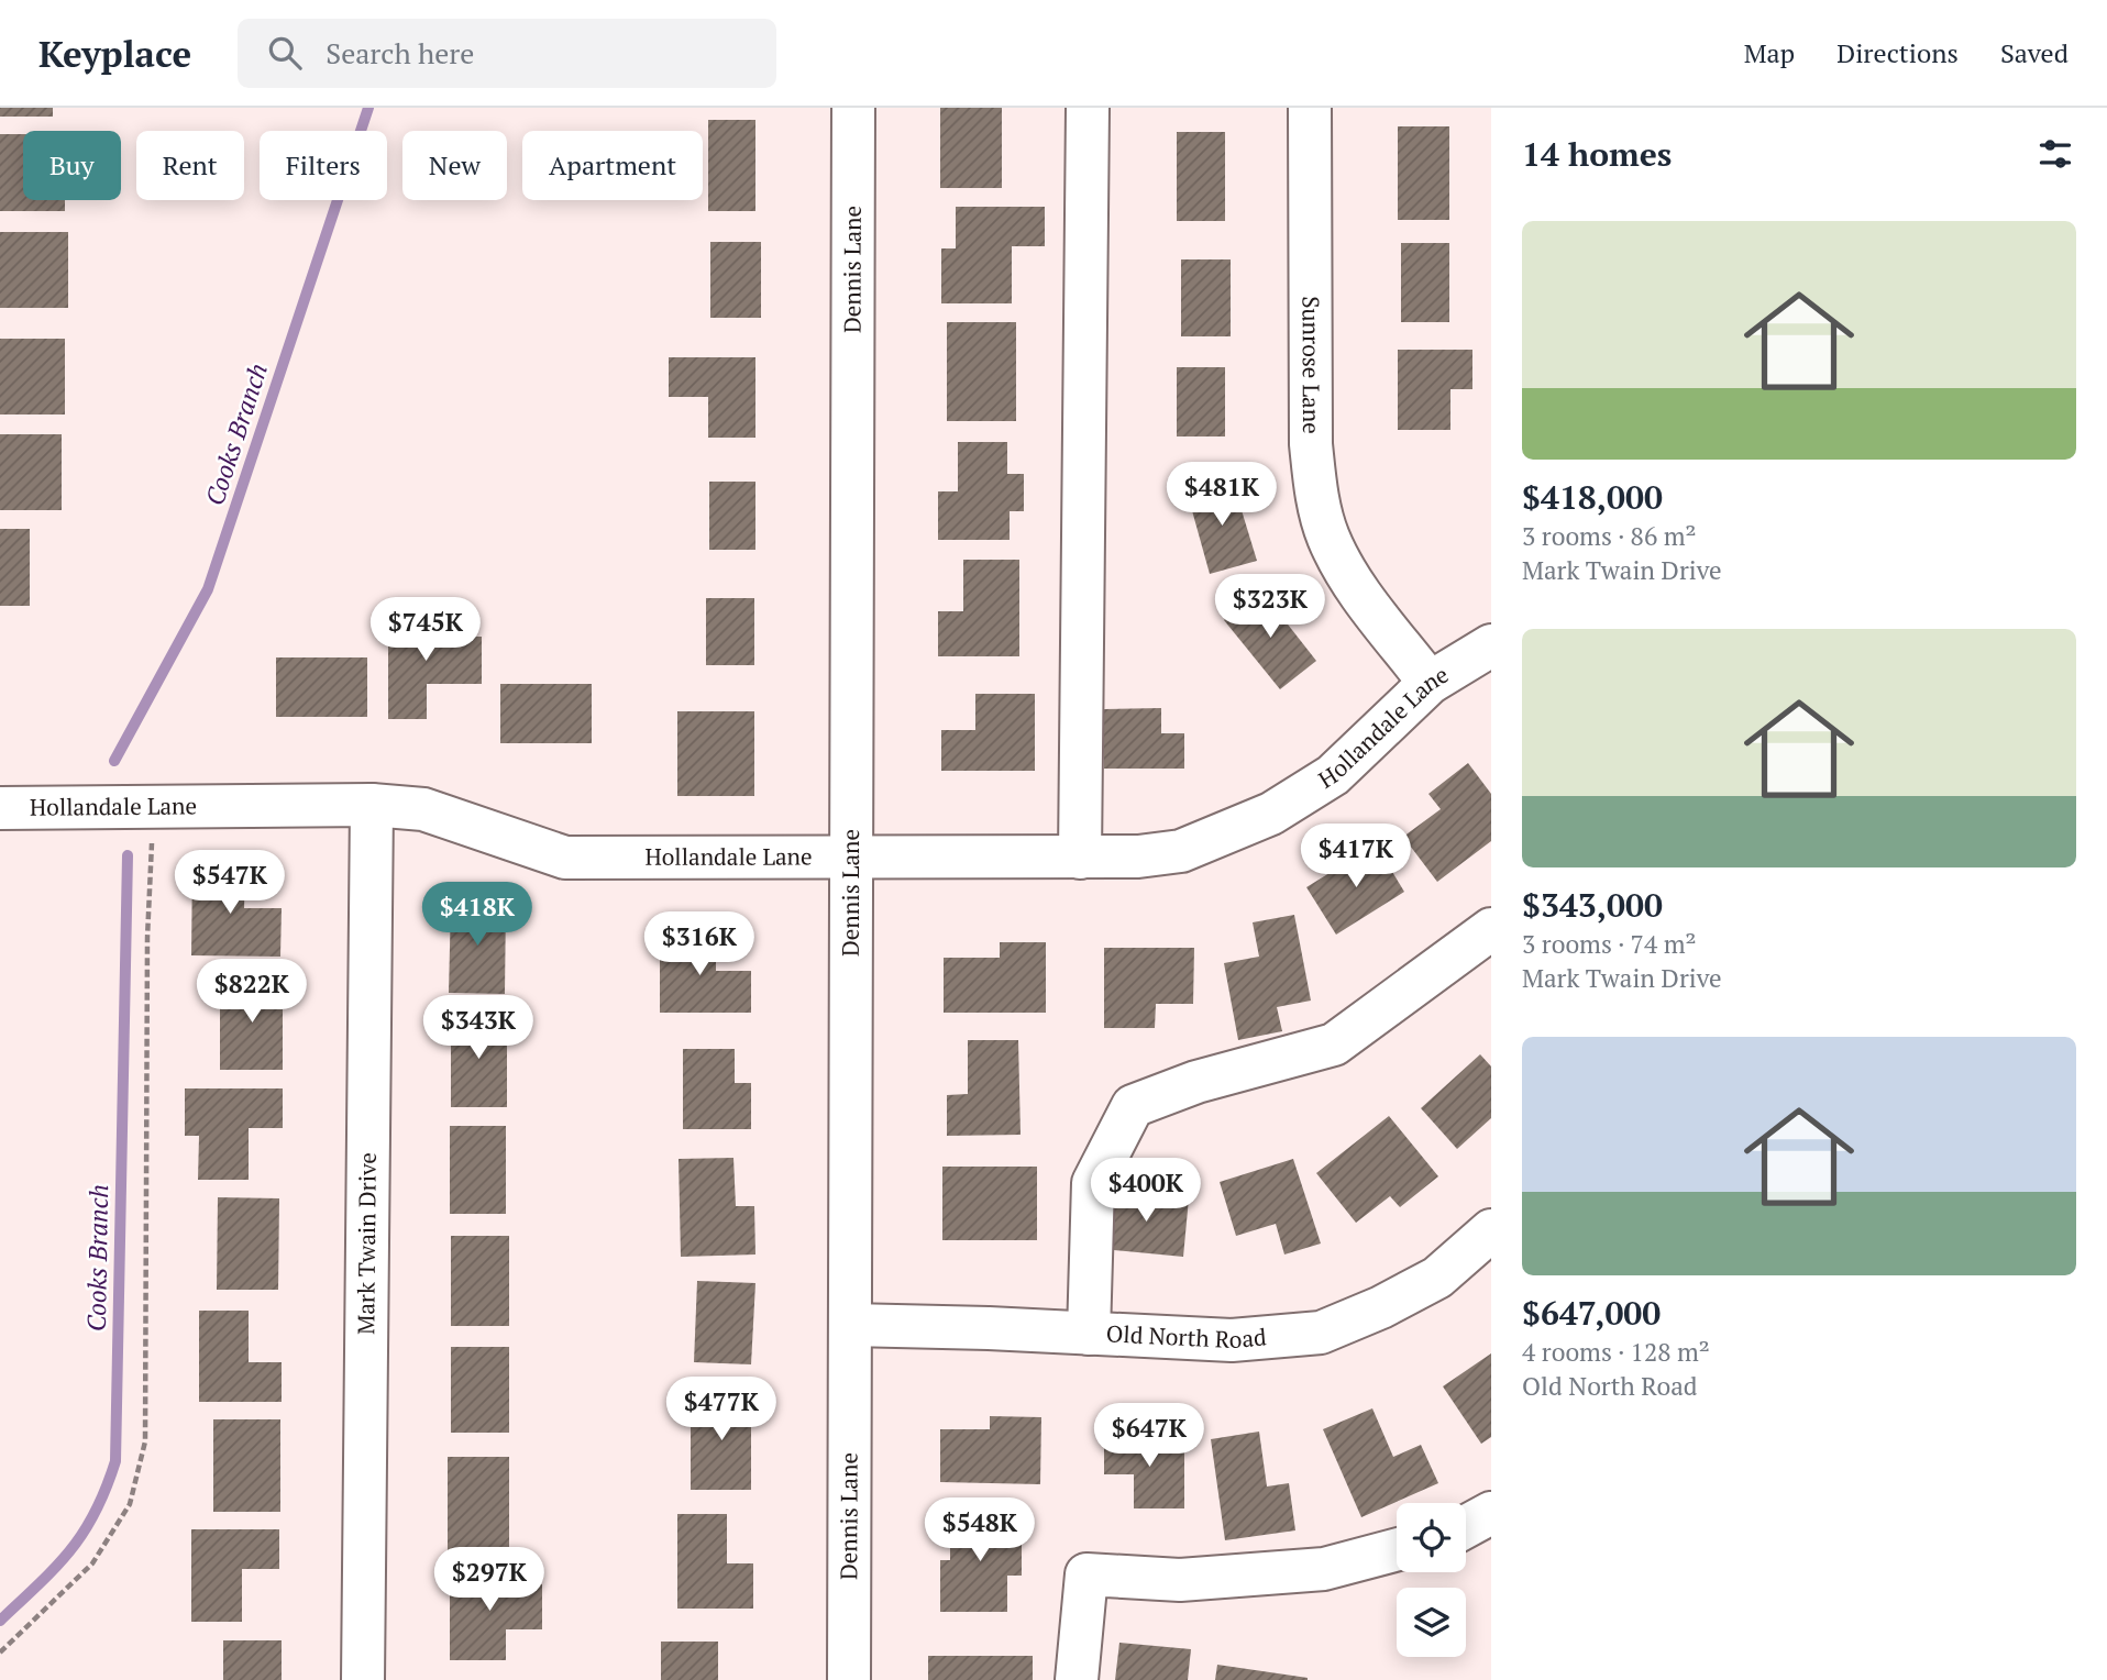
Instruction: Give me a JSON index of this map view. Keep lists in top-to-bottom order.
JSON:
{
  "streets": {
    "street": [
      "Dennis Lane",
      "Sunrose Lane",
      "Hollandale Lane",
      "Mark Twain Drive",
      "Old North Road"
    ]
  },
  "crossings": [
    ["Dennis Lane", "Hollandale Lane"],
    ["Dennis Lane", "Old North Road"],
    ["Sunrose Lane", "Hollandale Lane"],
    ["Hollandale Lane", "Mark Twain Drive"]
  ],
  "water": ["Cooks Branch"],
  "page": {
    "header": "Keyplace",
    "search": "Search here",
    "nav": ["Map", "Directions", "Saved"],
    "heading": "14 homes",
    "chip": [
      "Buy",
      "Rent",
      "Filters",
      "New",
      "Apartment"
    ],
    "list": [
      {
        "name": "$418,000",
        "note": "3 rooms · 86 m² · Mark Twain Drive"
      },
      {
        "name": "$343,000",
        "note": "3 rooms · 74 m² · Mark Twain Drive"
      },
      {
        "name": "$647,000",
        "note": "4 rooms · 128 m² · Old North Road"
      }
    ],
    "price": [
      "$481K",
      "$323K",
      "$745K",
      "$417K",
      "$547K",
      "$418K",
      "$316K",
      "$822K",
      "$343K",
      "$400K",
      "$477K",
      "$647K",
      "$548K",
      "$297K"
    ]
  }
}
